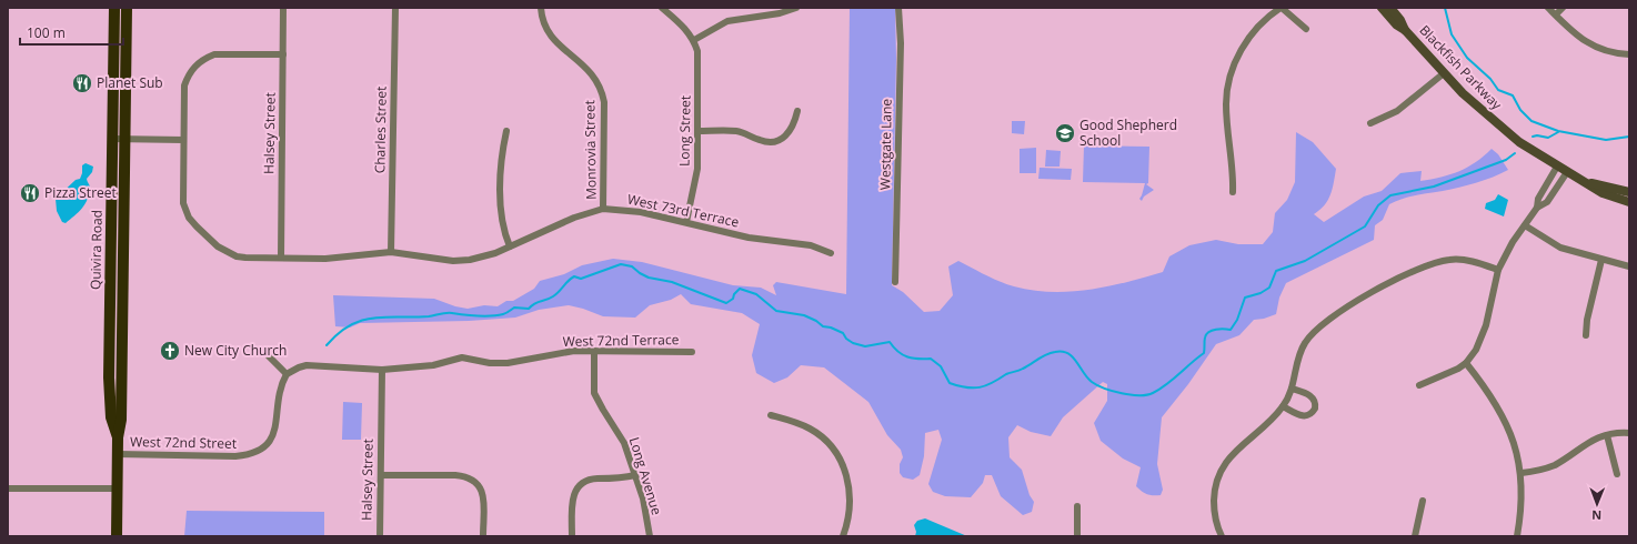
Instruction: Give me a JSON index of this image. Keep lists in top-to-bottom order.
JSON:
{
  "streets": {
    "main road": ["Blackfish Parkway", "Quivira Road"],
    "street": [
      "Charles Street",
      "Long Street",
      "Halsey Street",
      "Westgate Lane",
      "Monrovia Street",
      "West 73rd Terrace",
      "West 72nd Terrace",
      "West 72nd Street",
      "Long Avenue"
    ]
  },
  "crossings": [
    ["Charles Street", "West 73rd Terrace"],
    ["Long Street", "West 73rd Terrace"],
    ["Halsey Street", "West 73rd Terrace"],
    ["Halsey Street", "West 72nd Terrace"],
    ["Monrovia Street", "West 73rd Terrace"],
    ["Quivira Road", "West 72nd Street"],
    ["West 72nd Terrace", "West 72nd Street"],
    ["West 72nd Terrace", "Long Avenue"]
  ],
  "places": {
    "restaurant": ["Planet Sub", "Pizza Street"],
    "school or university": ["Good Shepherd School"],
    "church": ["New City Church"]
  },
  "scale_bar": "100 m",
  "north": "bottom"
}
